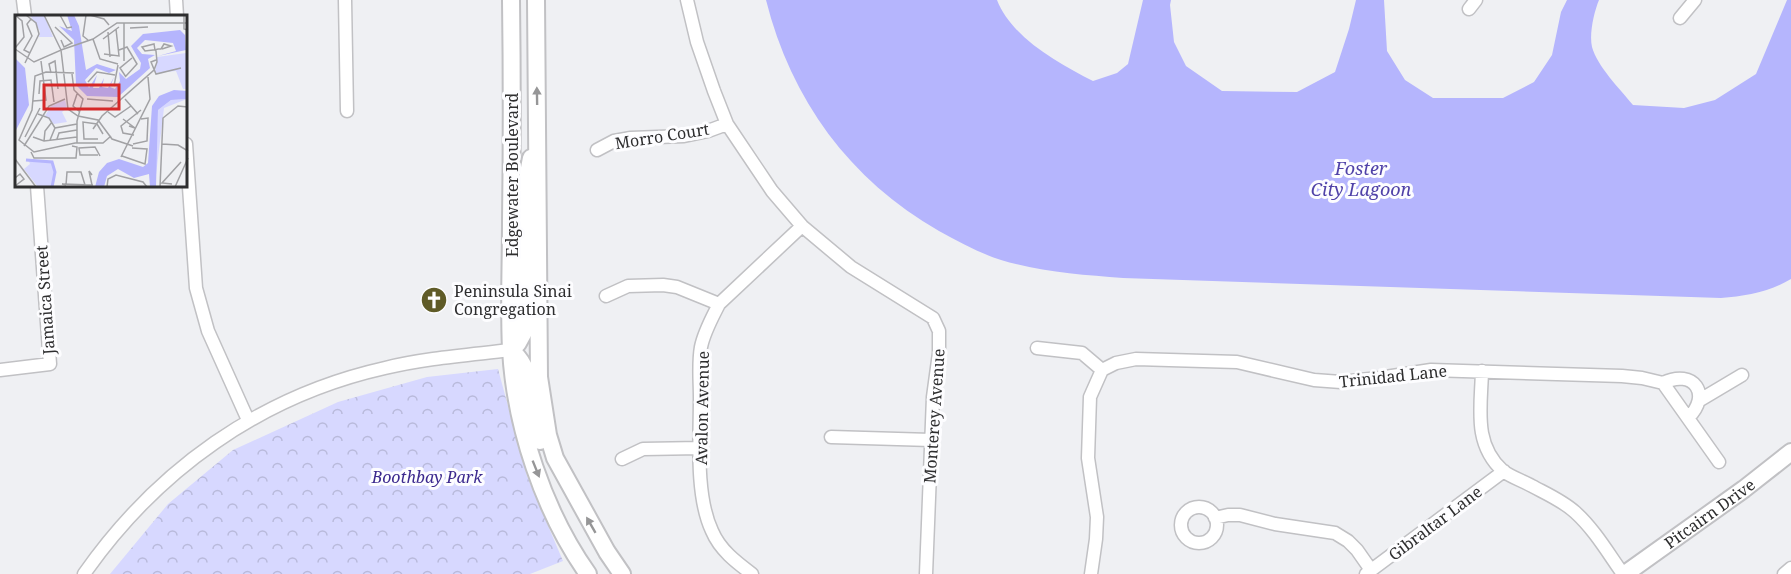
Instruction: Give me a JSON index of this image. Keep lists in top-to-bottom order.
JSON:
{
  "streets": {
    "street": [
      "Morro Court",
      "Edgewater Boulevard",
      "Jamaica Street",
      "Trinidad Lane",
      "Avalon Avenue",
      "Monterey Avenue",
      "Pitcairn Drive",
      "Gibraltar Lane"
    ]
  },
  "crossings": [
    ["Morro Court", "Monterey Avenue"],
    ["Avalon Avenue", "Monterey Avenue"]
  ],
  "water": ["Foster City Lagoon"],
  "parks": ["Boothbay Park"],
  "places": {
    "church": ["Peninsula Sinai Congregation"]
  }
}
